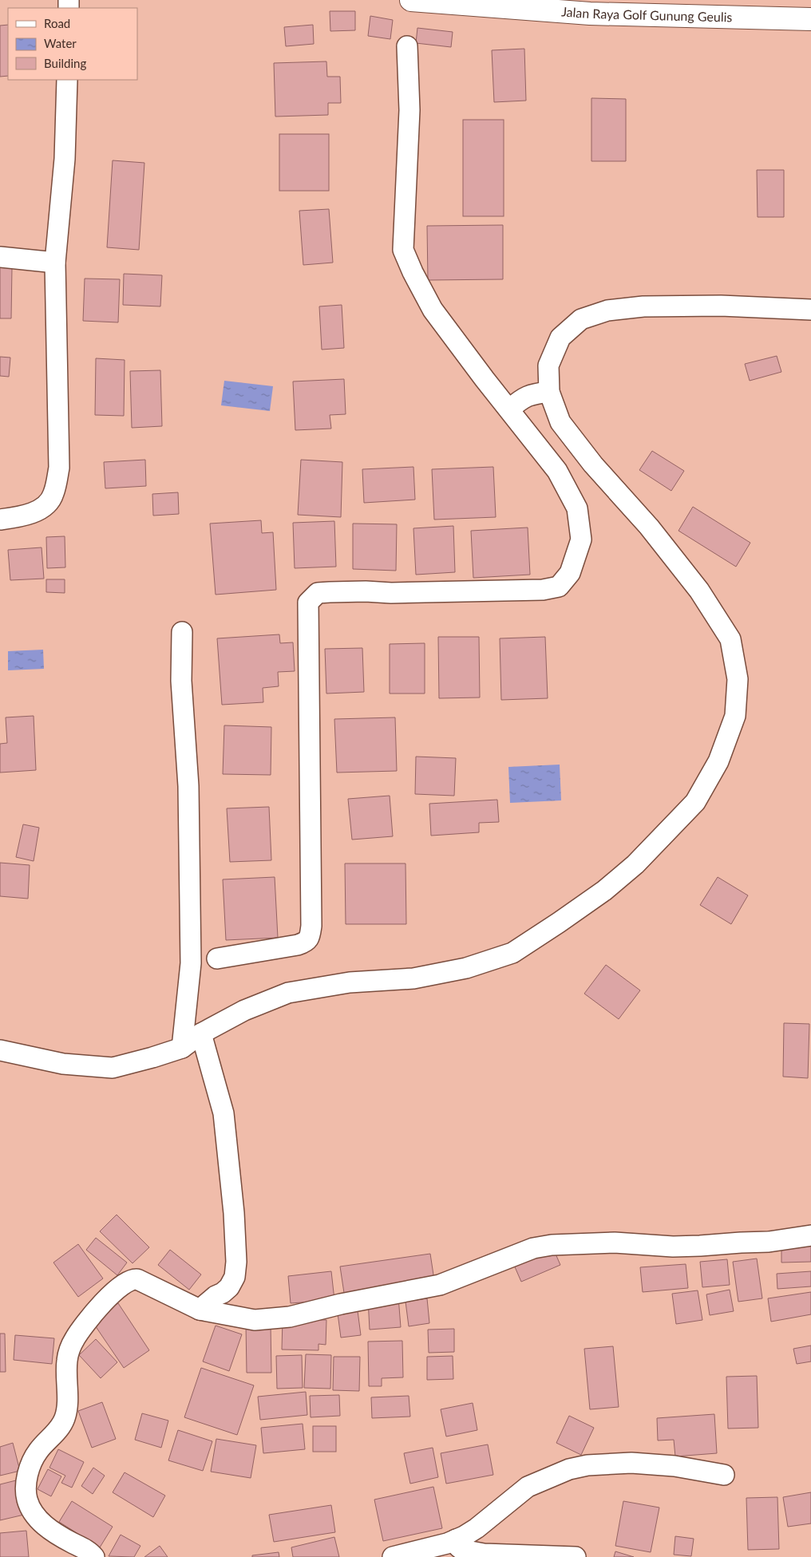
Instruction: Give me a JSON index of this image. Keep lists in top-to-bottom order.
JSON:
{
  "streets": {
    "main road": ["Jalan Raya Golf Gunung Geulis"]
  },
  "legend": ["Road", "Water", "Building"]
}
